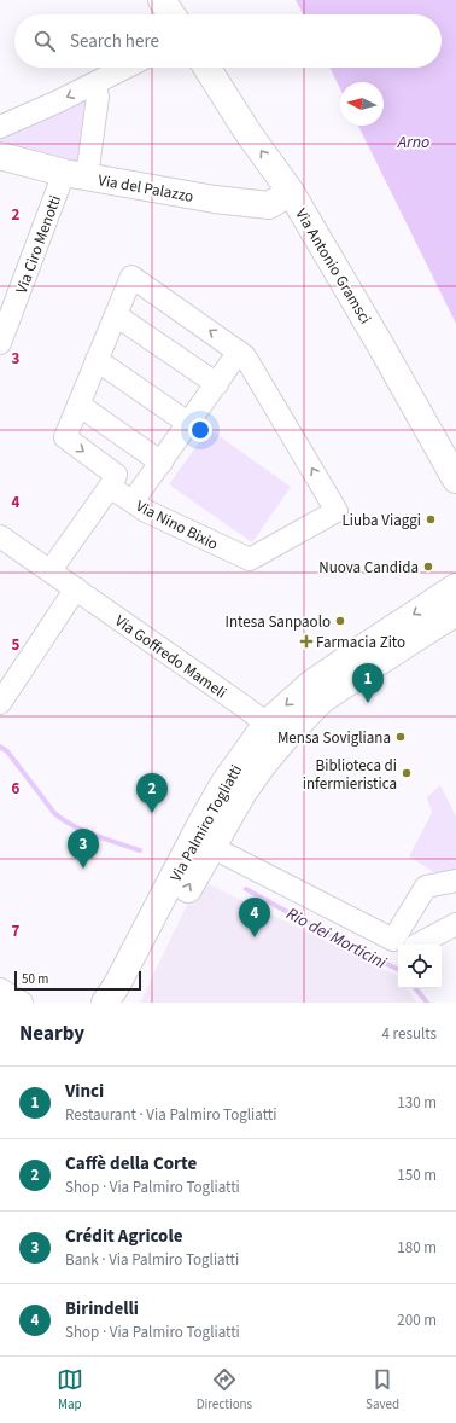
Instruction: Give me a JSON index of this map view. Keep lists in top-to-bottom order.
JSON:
{
  "streets": {
    "main road": ["Via del Palazzo", "Via Antonio Gramsci", "Via Palmiro Togliatti"],
    "street": ["Via Ciro Menotti", "Via Nino Bixio", "Via Goffredo Mameli"]
  },
  "crossings": [
    ["Via del Palazzo", "Via Ciro Menotti"],
    ["Via del Palazzo", "Via Antonio Gramsci"],
    ["Via Goffredo Mameli", "Via Palmiro Togliatti"]
  ],
  "water": ["Arno", "Rio dei Morticini"],
  "places": {
    "other": [
      "Liuba Viaggi",
      "Nuova Candida",
      "Intesa Sanpaolo",
      "Mensa Sovigliana",
      "Biblioteca di infermieristica"
    ],
    "health": ["Farmacia Zito"]
  },
  "scale_bar": "50 m",
  "north": "left",
  "page": {
    "search": "Search here",
    "pins": [
      "1",
      "2",
      "3",
      "4"
    ],
    "scale": "50 m",
    "heading": ["Nearby", "4 results"],
    "list": [
      {
        "mark": "1",
        "name": "Vinci",
        "note": "Restaurant · Via Palmiro Togliatti",
        "value": "130 m"
      },
      {
        "mark": "2",
        "name": "Caffè della Corte",
        "note": "Shop · Via Palmiro Togliatti",
        "value": "150 m"
      },
      {
        "mark": "3",
        "name": "Crédit Agricole",
        "note": "Bank · Via Palmiro Togliatti",
        "value": "180 m"
      },
      {
        "mark": "4",
        "name": "Birindelli",
        "note": "Shop · Via Palmiro Togliatti",
        "value": "200 m"
      }
    ],
    "nav": ["Map", "Directions", "Saved"]
  },
  "grid": {
    "rows": [
      "2",
      "3",
      "4",
      "5",
      "6",
      "7"
    ]
  }
}
